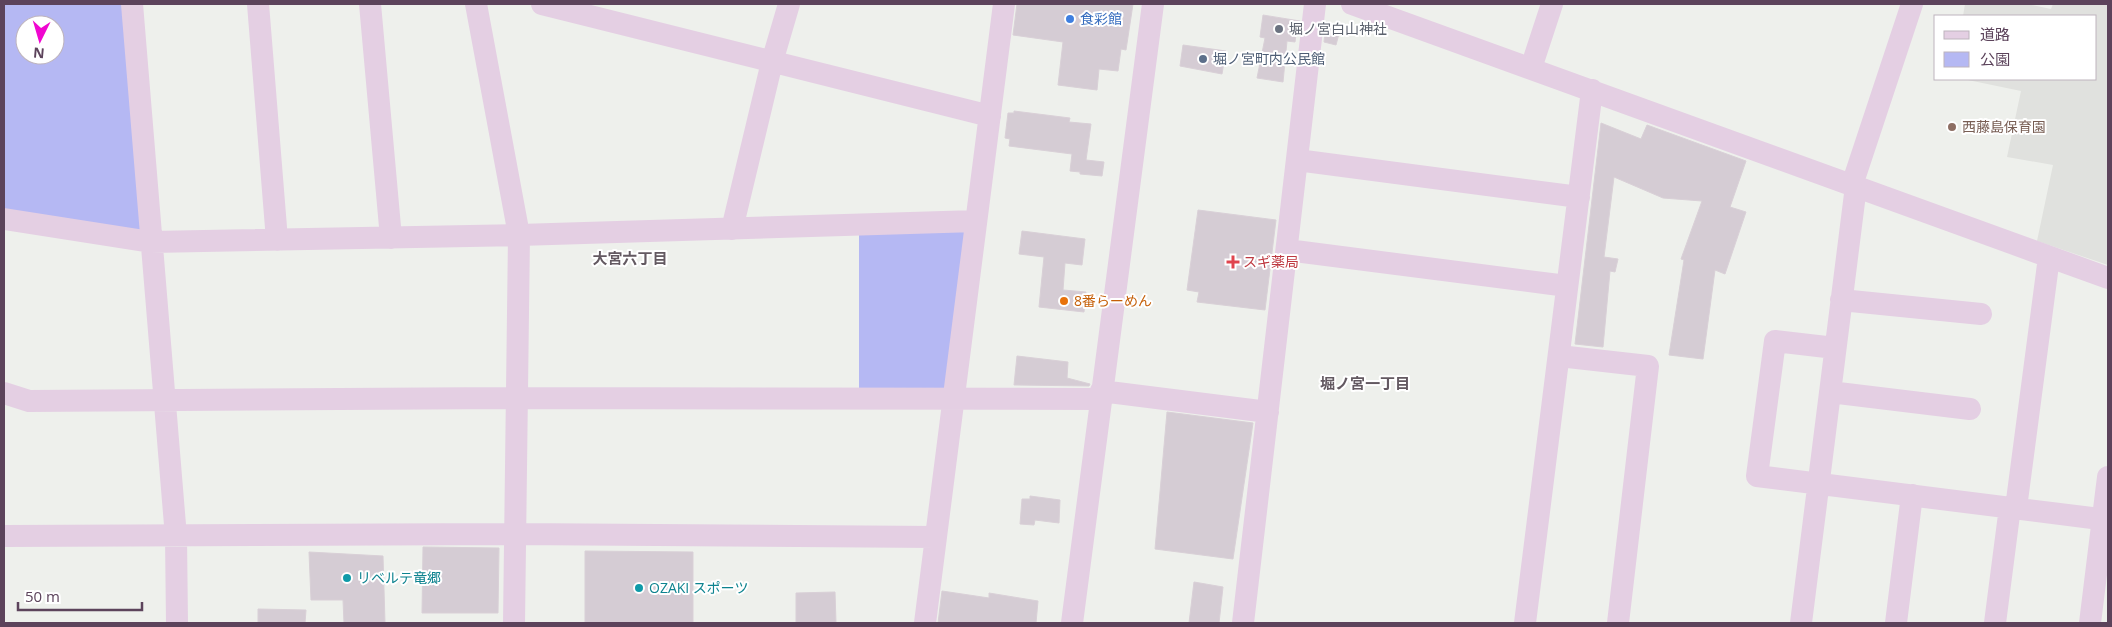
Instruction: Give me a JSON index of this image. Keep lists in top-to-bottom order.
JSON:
{
  "districts": ["大宮六丁目", "堀ノ宮一丁目"],
  "places": {
    "other": [
      "食彩館",
      "堀ノ宮白山神社",
      "堀ノ宮町内公民館",
      "西藤島保育園",
      "8番らーめん",
      "リベルテ竜郷",
      "OZAKI スポーツ"
    ],
    "health": ["スギ薬局"]
  },
  "legend": ["道路", "公園"],
  "scale_bar": "50 m",
  "north": "bottom"
}
